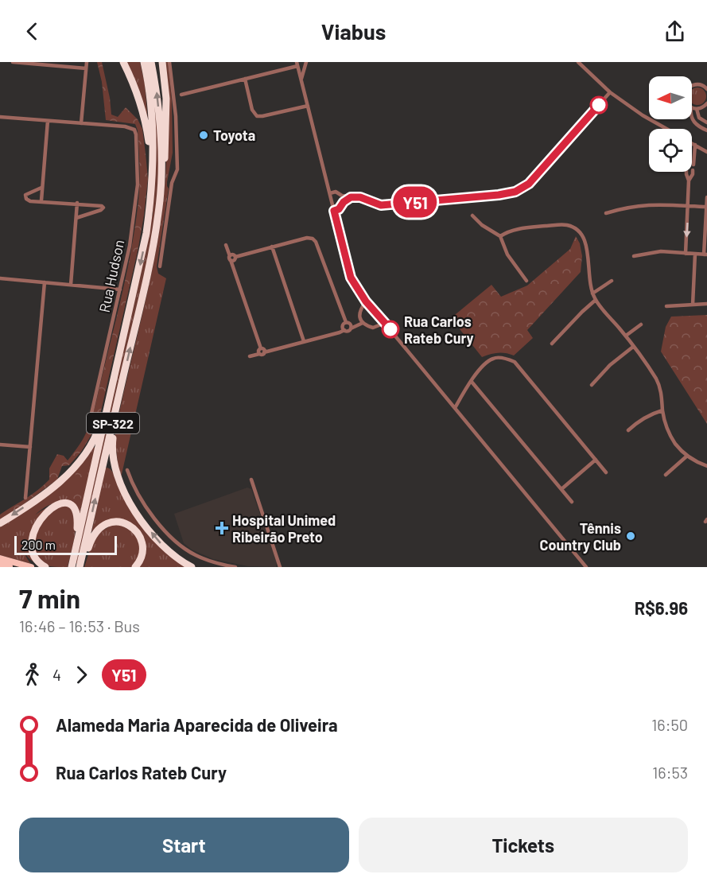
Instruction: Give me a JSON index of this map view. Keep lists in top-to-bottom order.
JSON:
{
  "streets": {
    "highway": ["SP-322"],
    "street": ["Rua Hudson"]
  },
  "places": {
    "other": ["Toyota", "Rua Carlos Rateb Cury", "Tênnis Country Club"],
    "health": ["Hospital Unimed Ribeirão Preto"]
  },
  "lines": ["bus line Y51"],
  "scale_bar": "200 m",
  "north": "left",
  "page": {
    "header": "Viabus",
    "on_map": "Y51",
    "scale": "200 m",
    "heading": ["7 min", "16:46 – 16:53 · Bus", "R$6.96"],
    "legs": ["4", "Y51"],
    "list": [
      {
        "name": "Alameda Maria Aparecida de Oliveira",
        "value": "16:50"
      },
      {
        "name": "Rua Carlos Rateb Cury",
        "value": "16:53"
      }
    ],
    "buttons": ["Start", "Tickets"]
  }
}
